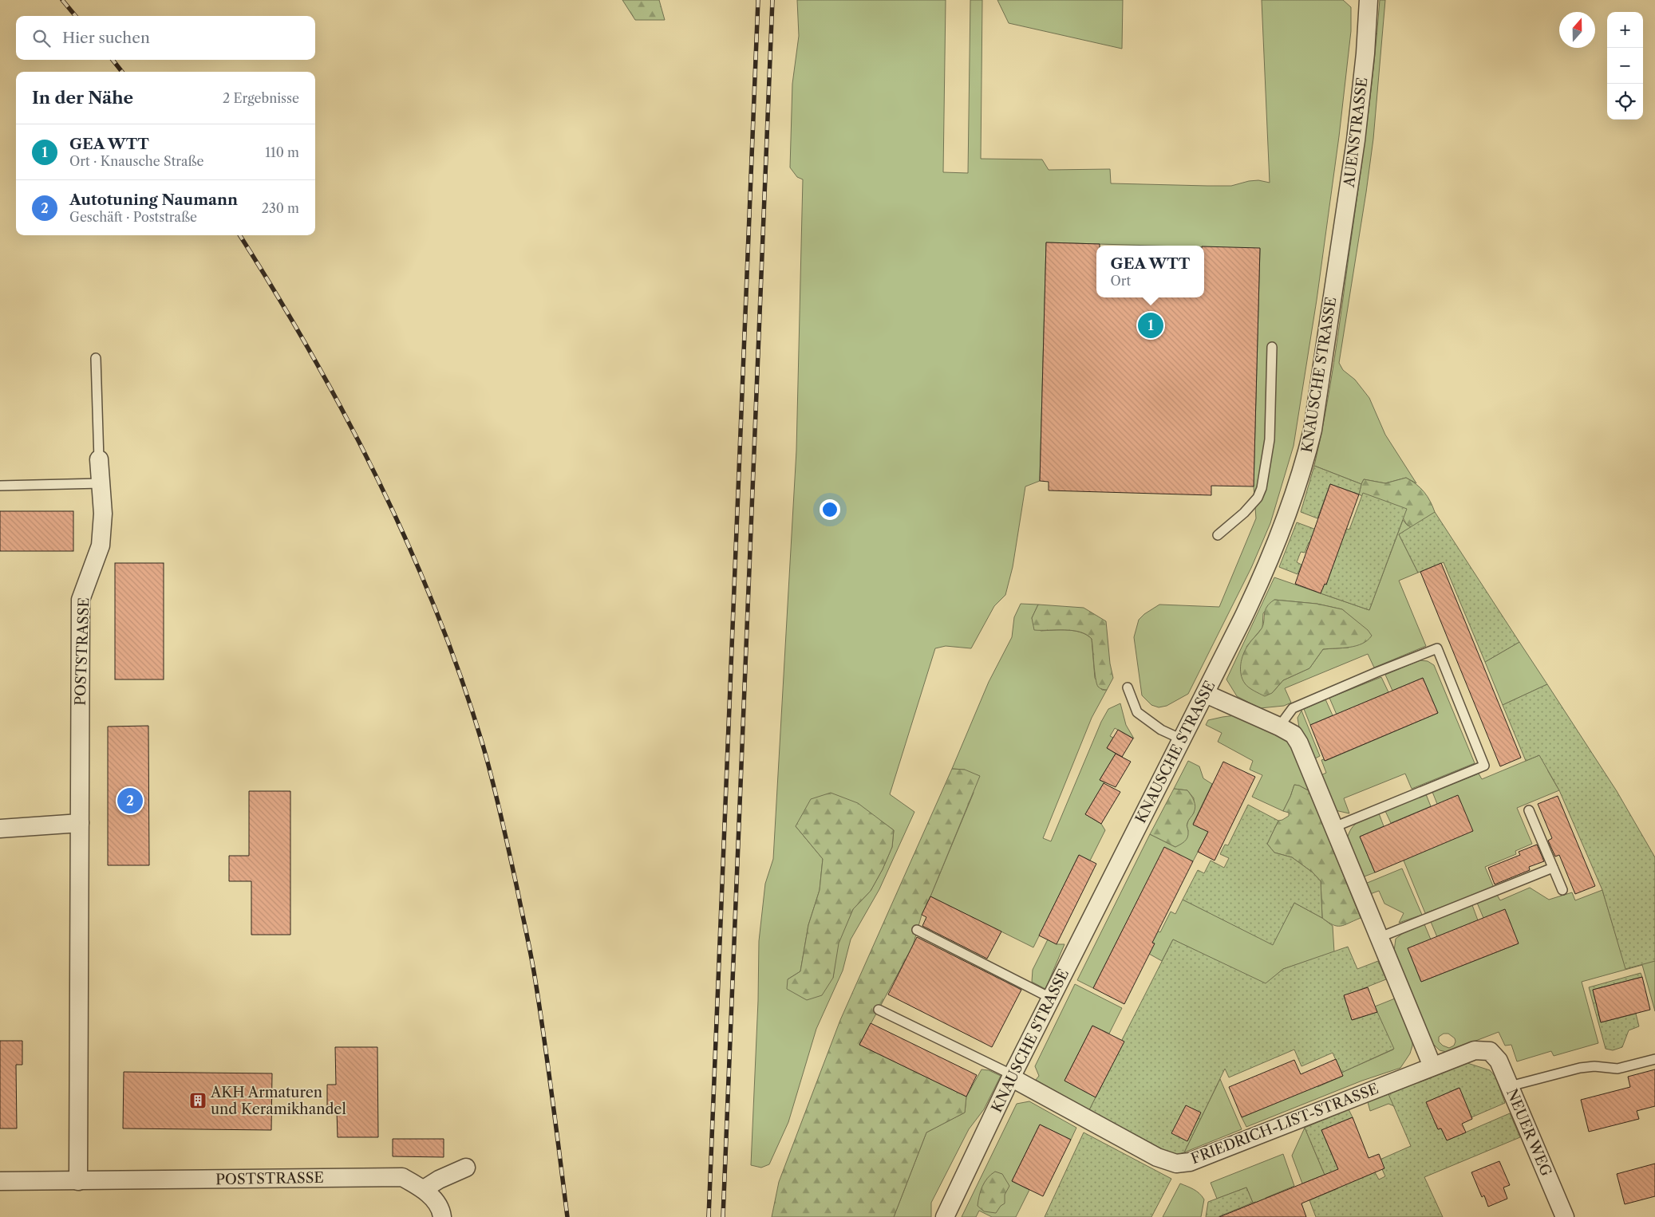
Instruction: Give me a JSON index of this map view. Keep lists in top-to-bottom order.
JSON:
{
  "streets": {
    "street": [
      "AUENSTRASSE",
      "KNAUSCHE STRASSE",
      "POSTSTRASSE",
      "FRIEDRICH-LIST-STRASSE",
      "NEUER WEG"
    ]
  },
  "crossings": [
    ["AUENSTRASSE", "KNAUSCHE STRASSE"],
    ["KNAUSCHE STRASSE", "FRIEDRICH-LIST-STRASSE"],
    ["FRIEDRICH-LIST-STRASSE", "NEUER WEG"]
  ],
  "places": {
    "building": ["AKH Armaturen und Keramikhandel"]
  },
  "north": "top",
  "page": {
    "map_buttons": ["+", "−"],
    "search": "Hier suchen",
    "heading": ["In der Nähe", "2 Ergebnisse"],
    "list": [
      {
        "mark": "1",
        "name": "GEA WTT",
        "note": "Ort · Knausche Straße",
        "value": "110 m"
      },
      {
        "mark": "2",
        "name": "Autotuning Naumann",
        "note": "Geschäft · Poststraße",
        "value": "230 m"
      }
    ],
    "popup": ["GEA WTT", "Ort"],
    "pins": ["1", "2"]
  }
}
